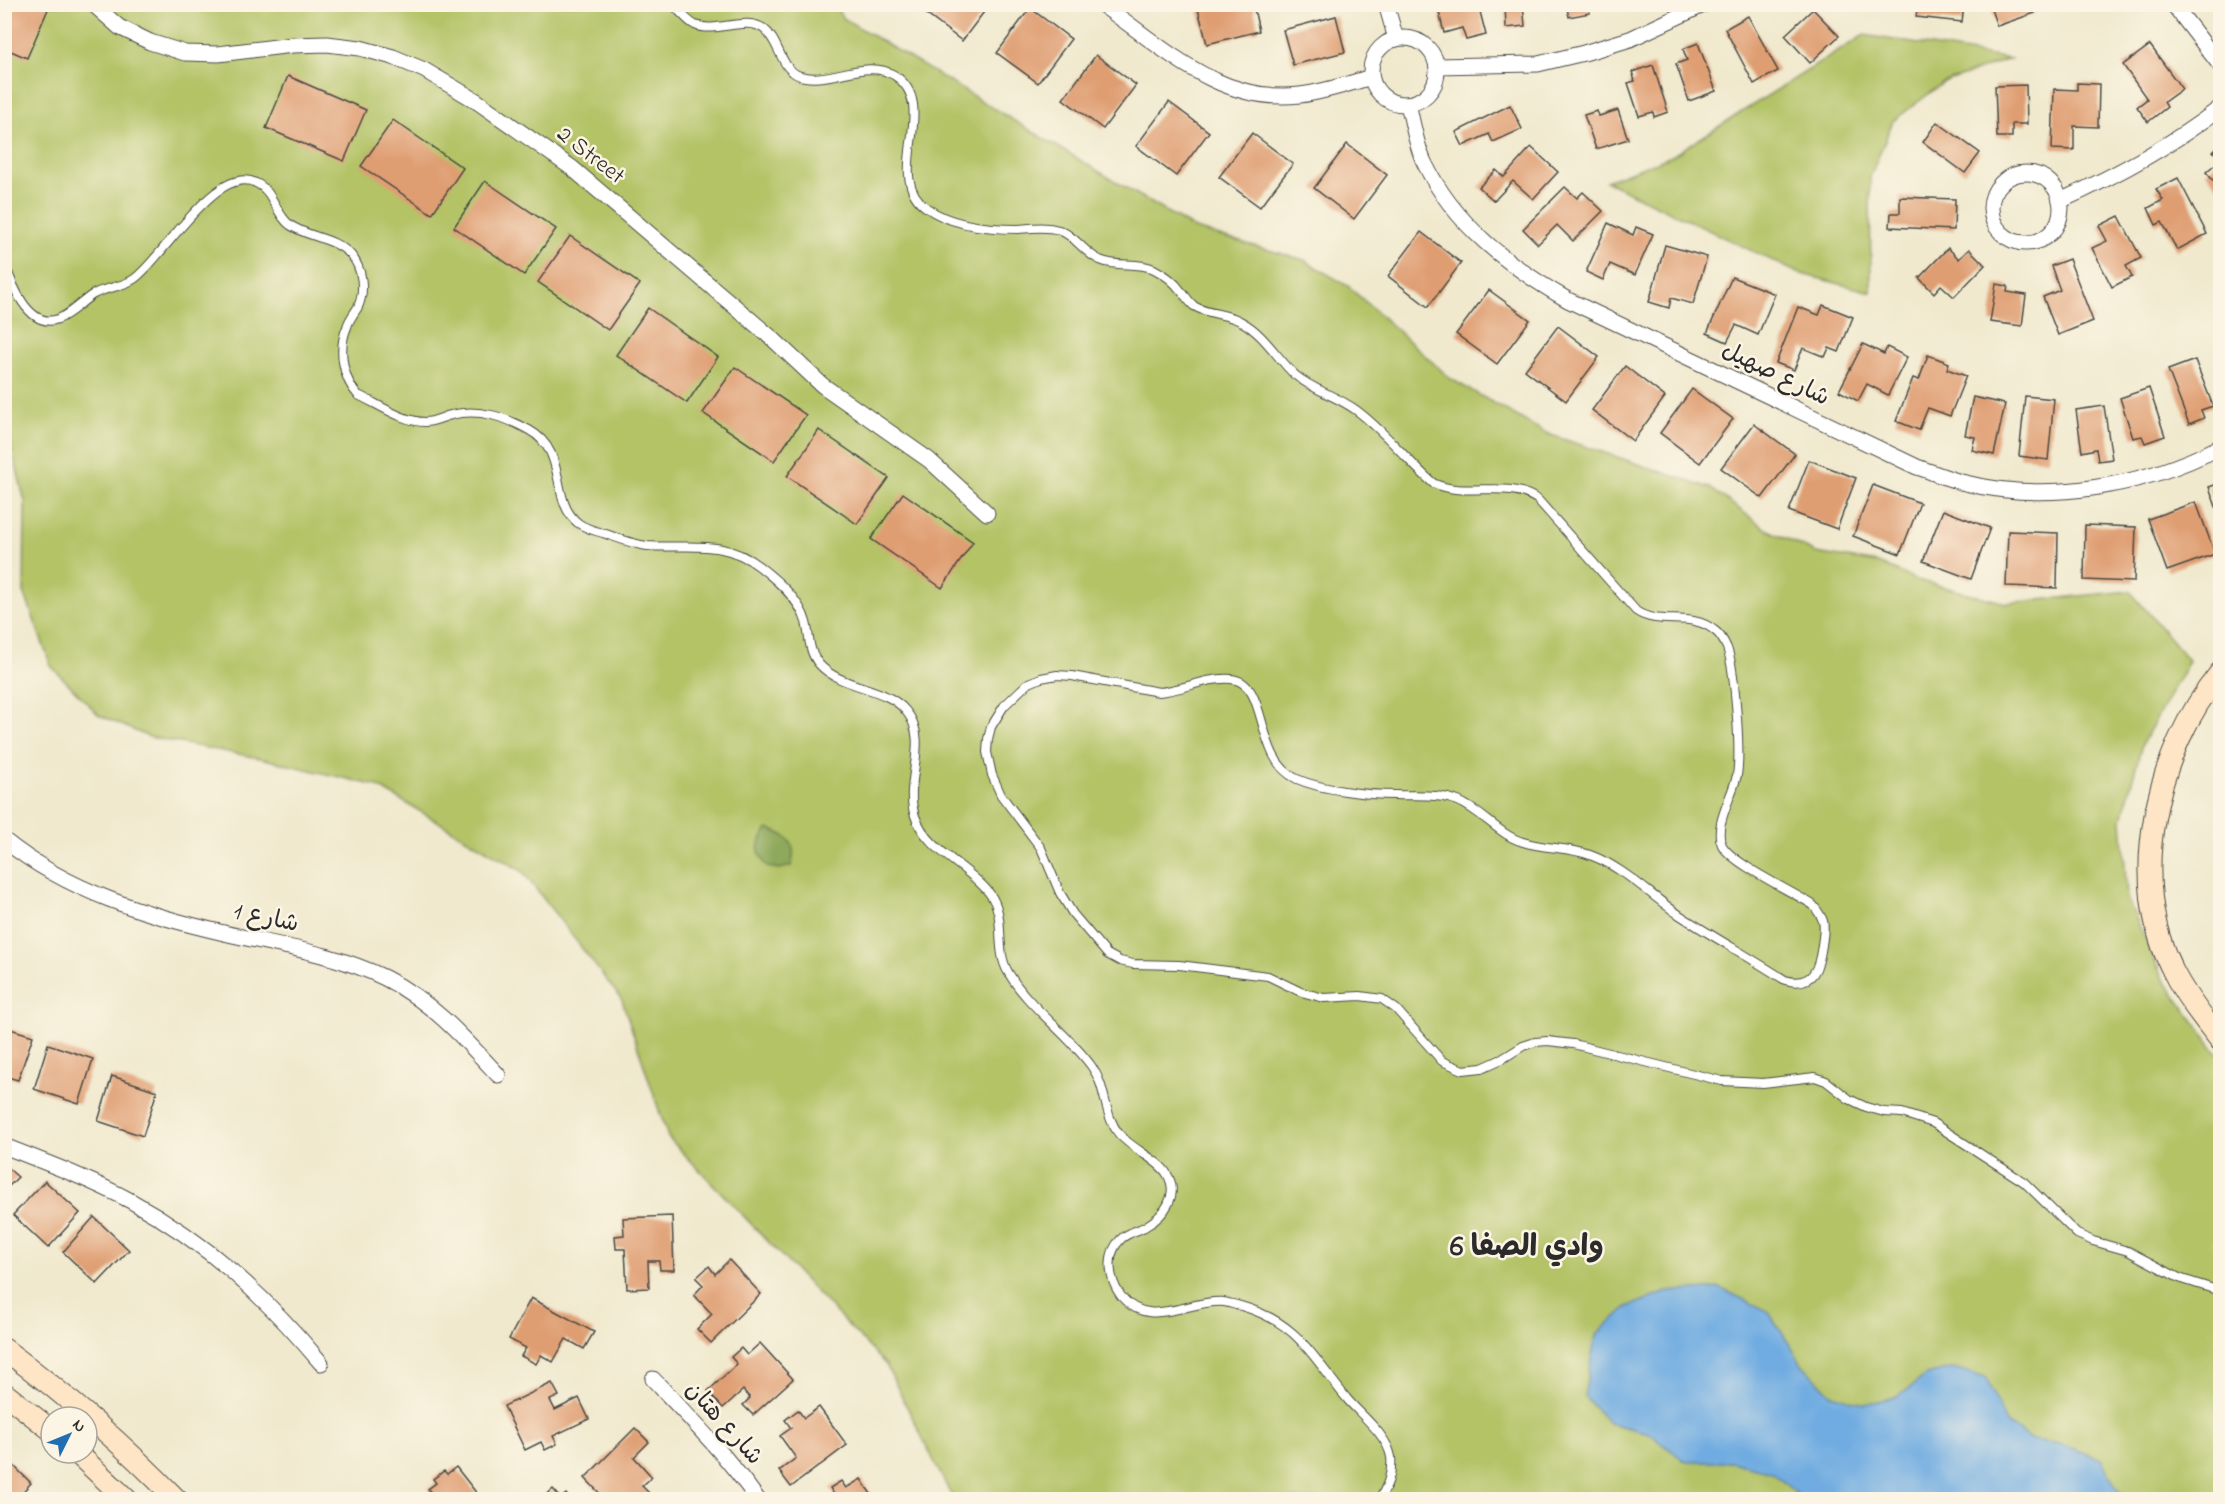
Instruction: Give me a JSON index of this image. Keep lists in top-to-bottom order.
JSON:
{
  "streets": {
    "street": [
      "2 Street",
      "شارع صهيل",
      "شارع 1",
      "شارع هتان"
    ]
  },
  "districts": ["وادي الصفا 6"],
  "north": "top right"
}
